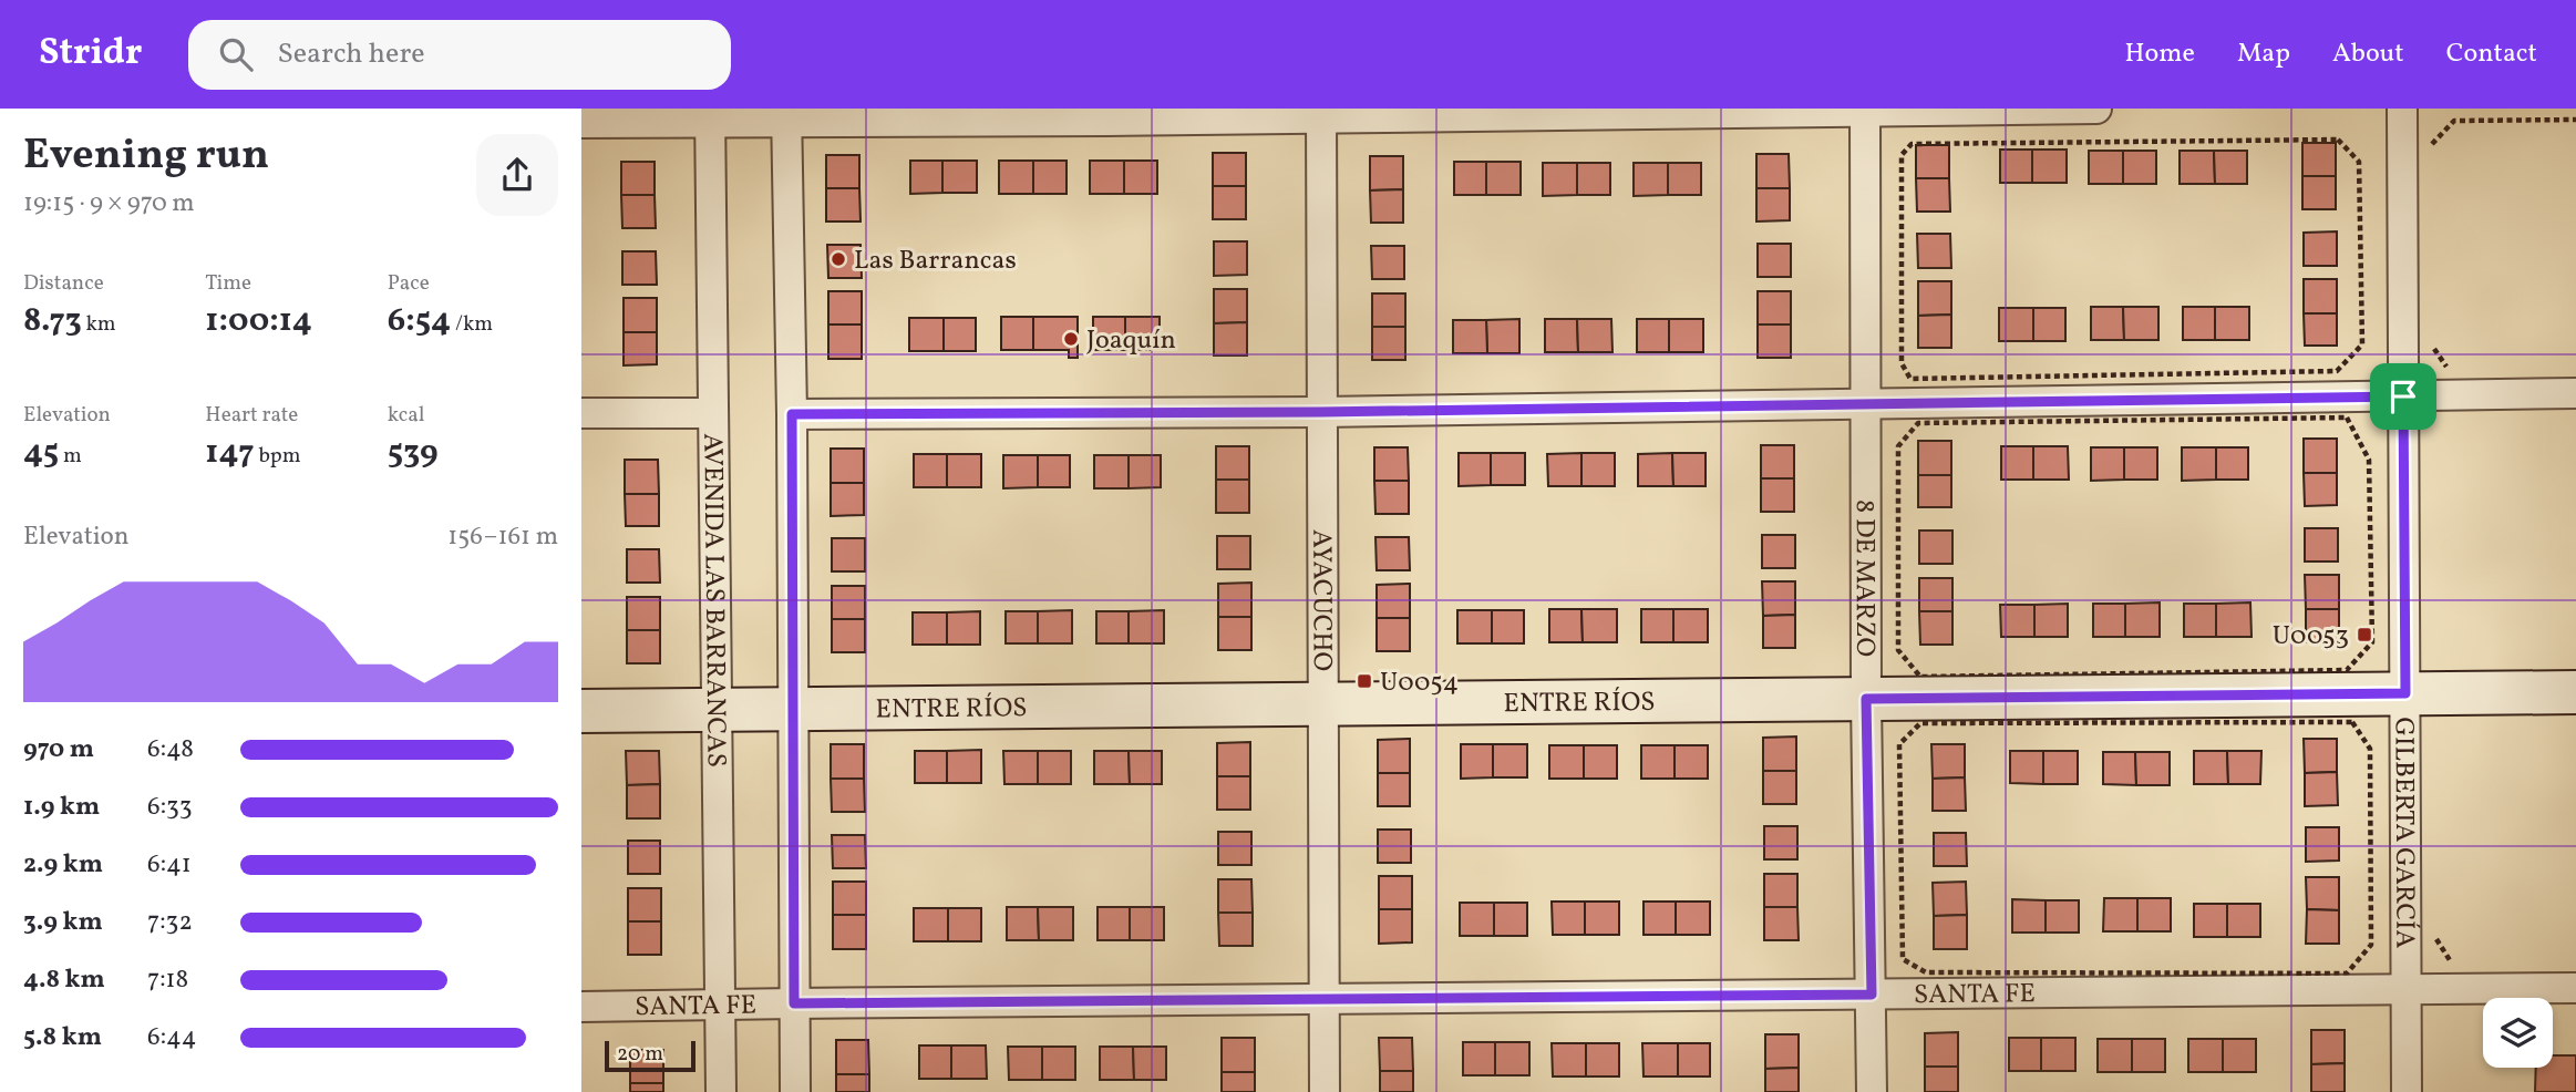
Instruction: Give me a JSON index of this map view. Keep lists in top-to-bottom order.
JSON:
{
  "streets": {
    "street": [
      "8 DE MARZO",
      "AVENIDA LAS BARRANCAS",
      "AYACUCHO",
      "ENTRE RÍOS",
      "GILBERTA GARCÍA",
      "SANTA FE"
    ]
  },
  "crossings": [
    ["8 DE MARZO", "ENTRE RÍOS"],
    ["8 DE MARZO", "SANTA FE"],
    ["AVENIDA LAS BARRANCAS", "ENTRE RÍOS"],
    ["AVENIDA LAS BARRANCAS", "SANTA FE"],
    ["AYACUCHO", "ENTRE RÍOS"],
    ["AYACUCHO", "SANTA FE"],
    ["ENTRE RÍOS", "GILBERTA GARCÍA"],
    ["GILBERTA GARCÍA", "SANTA FE"]
  ],
  "places": {
    "other": ["Las Barrancas", "Joaquín"],
    "transit": ["U0053", "U0054"]
  },
  "scale_bar": "20 m",
  "page": {
    "header": "Stridr",
    "search": "Search here",
    "nav": [
      "Home",
      "Map",
      "About",
      "Contact"
    ],
    "heading": ["Evening run", "19:15 · 9 × 970 m"],
    "stats": [
      ["Distance", "8.73 km"],
      ["Time", "1:00:14"],
      ["Pace", "6:54 /km"],
      ["Elevation", "45 m"],
      ["Heart rate", "147 bpm"],
      ["kcal", "539"]
    ],
    "chart": ["Elevation", "156–161 m"],
    "list": [
      {
        "name": "970 m",
        "note": "6:48"
      },
      {
        "name": "1.9 km",
        "note": "6:33"
      },
      {
        "name": "2.9 km",
        "note": "6:41"
      },
      {
        "name": "3.9 km",
        "note": "7:32"
      },
      {
        "name": "4.8 km",
        "note": "7:18"
      },
      {
        "name": "5.8 km",
        "note": "6:44"
      }
    ],
    "scale": "20 m"
  }
}
